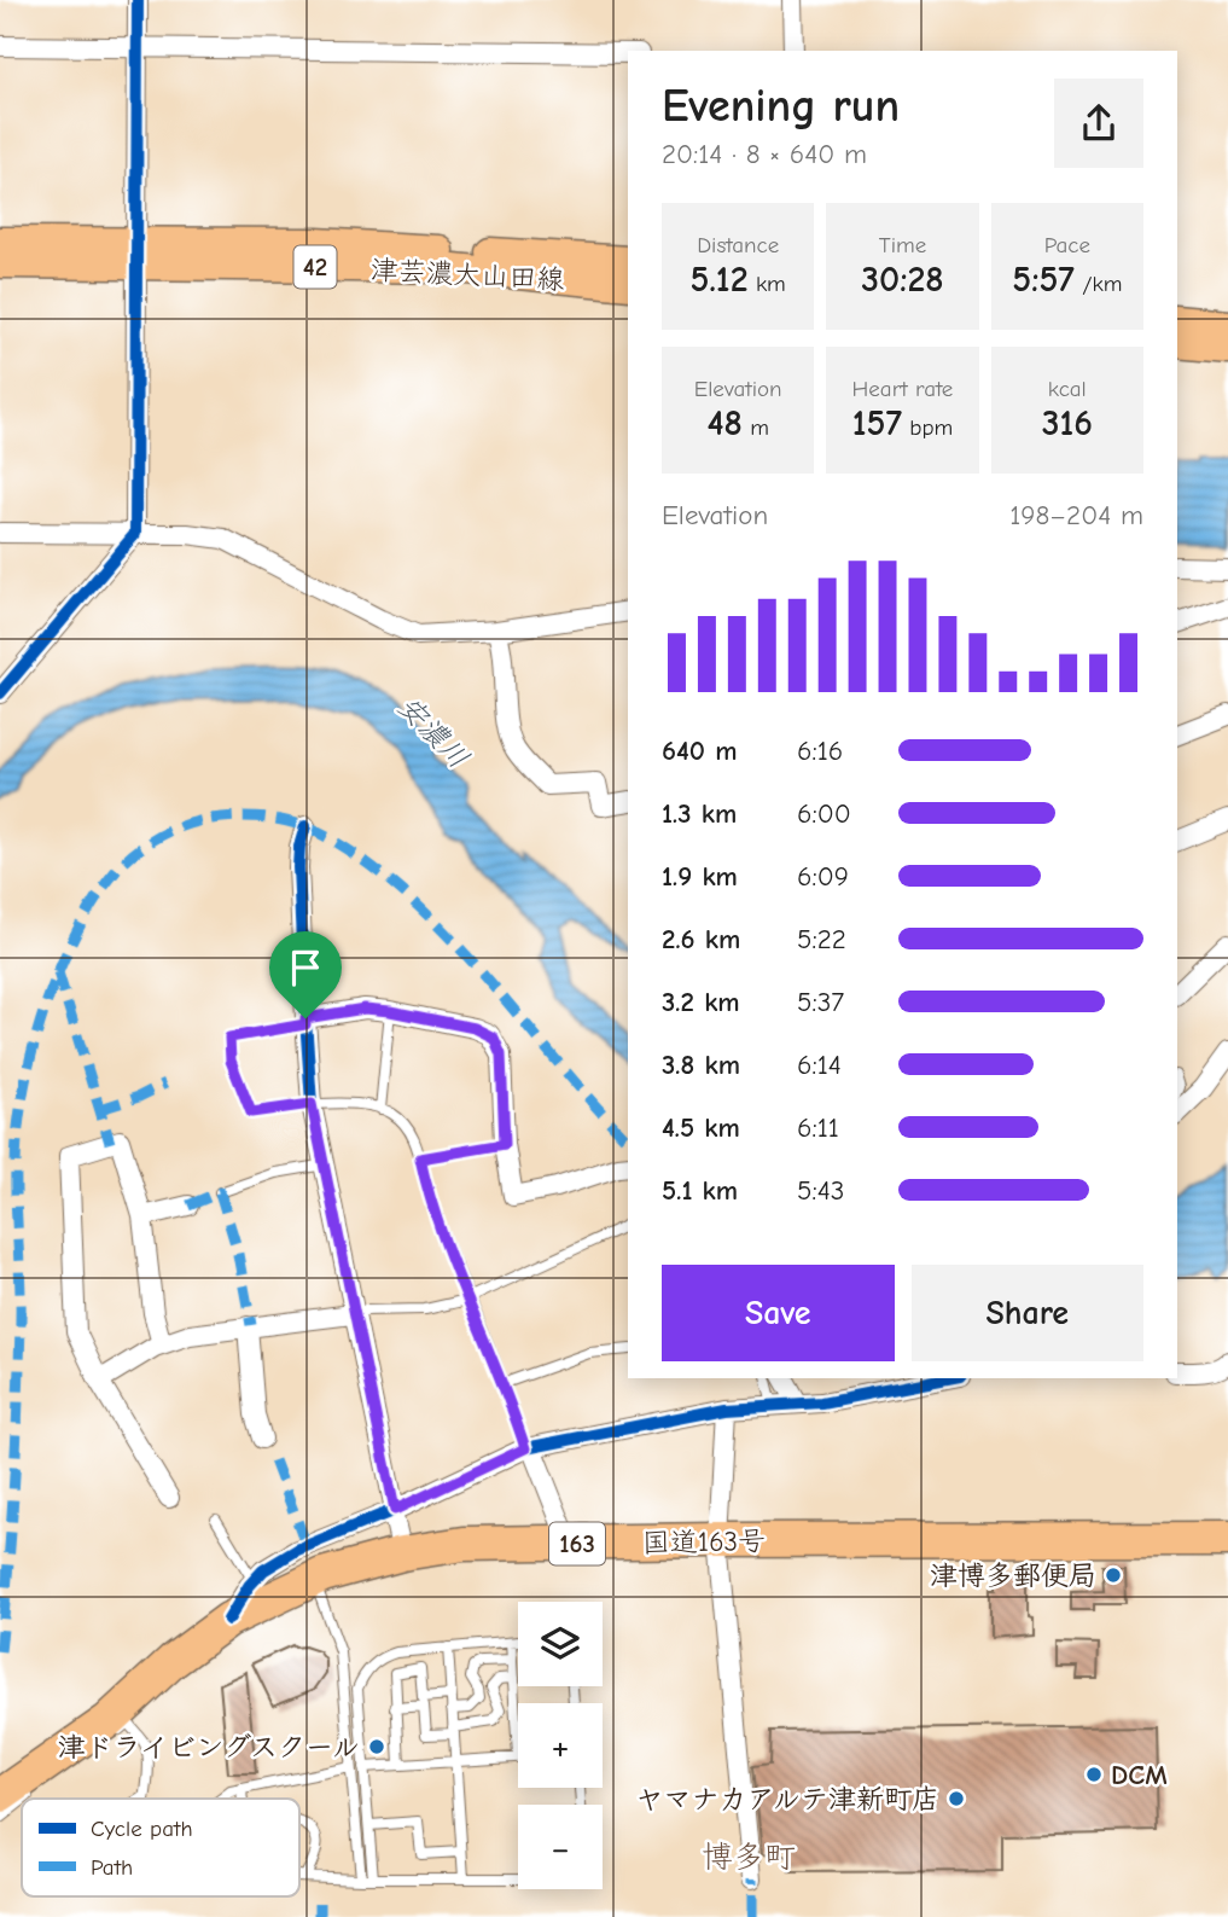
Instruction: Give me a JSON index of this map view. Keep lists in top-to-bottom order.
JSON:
{
  "streets": {
    "highway": ["国道163号", "163"],
    "main road": ["42", "津芸濃大山田線"]
  },
  "districts": ["博多町"],
  "water": ["安濃川"],
  "places": [
    "津博多郵便局",
    "津ドライビングスクール",
    "DCM",
    "ヤマナカアルテ津新町店"
  ],
  "legend": ["Cycle path", "Path"],
  "page": {
    "heading": ["Evening run", "20:14 · 8 × 640 m"],
    "stats": [
      ["Distance", "5.12 km"],
      ["Time", "30:28"],
      ["Pace", "5:57 /km"],
      ["Elevation", "48 m"],
      ["Heart rate", "157 bpm"],
      ["kcal", "316"]
    ],
    "chart": ["Elevation", "198–204 m"],
    "list": [
      {
        "name": "640 m",
        "note": "6:16"
      },
      {
        "name": "1.3 km",
        "note": "6:00"
      },
      {
        "name": "1.9 km",
        "note": "6:09"
      },
      {
        "name": "2.6 km",
        "note": "5:22"
      },
      {
        "name": "3.2 km",
        "note": "5:37"
      },
      {
        "name": "3.8 km",
        "note": "6:14"
      },
      {
        "name": "4.5 km",
        "note": "6:11"
      },
      {
        "name": "5.1 km",
        "note": "5:43"
      }
    ],
    "buttons": ["Save", "Share"],
    "map_buttons": ["+", "−"]
  }
}
